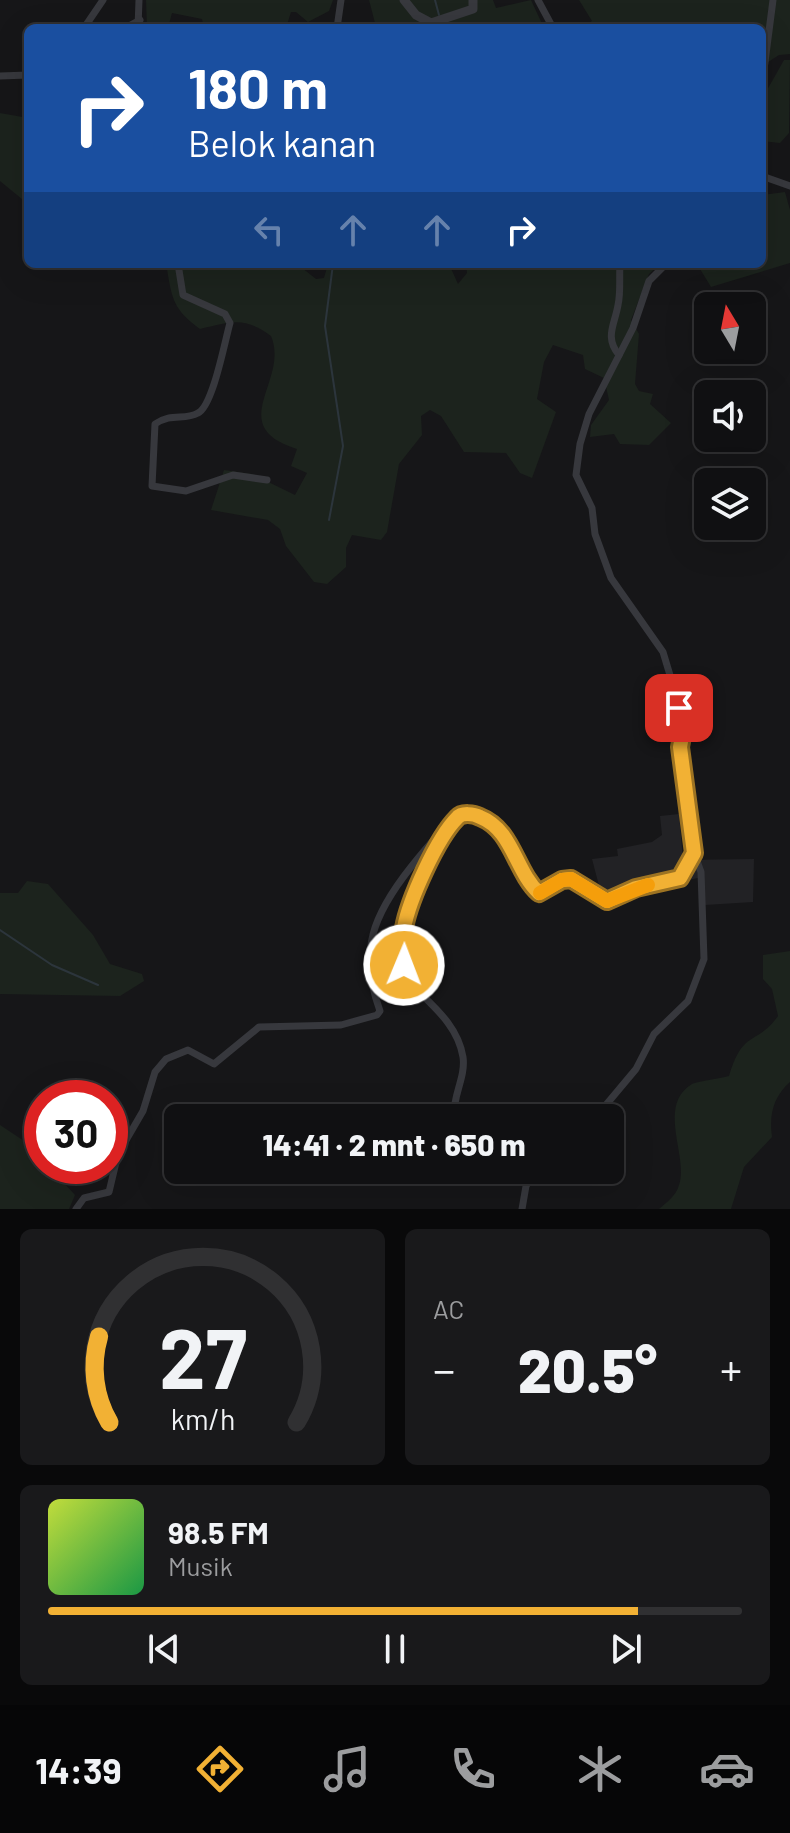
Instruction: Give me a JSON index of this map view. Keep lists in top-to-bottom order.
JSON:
{
  "north": "top",
  "page": {
    "turn": ["180 m", "Belok kanan"],
    "limit": "30",
    "trip": "14:41 · 2 mnt · 650 m",
    "tile": "AC",
    "heat": ["−", "20.5°", "+"],
    "song": ["98.5 FM", "Musik"],
    "tabs": "14:39",
    "gauge": ["27", "km/h"]
  }
}
